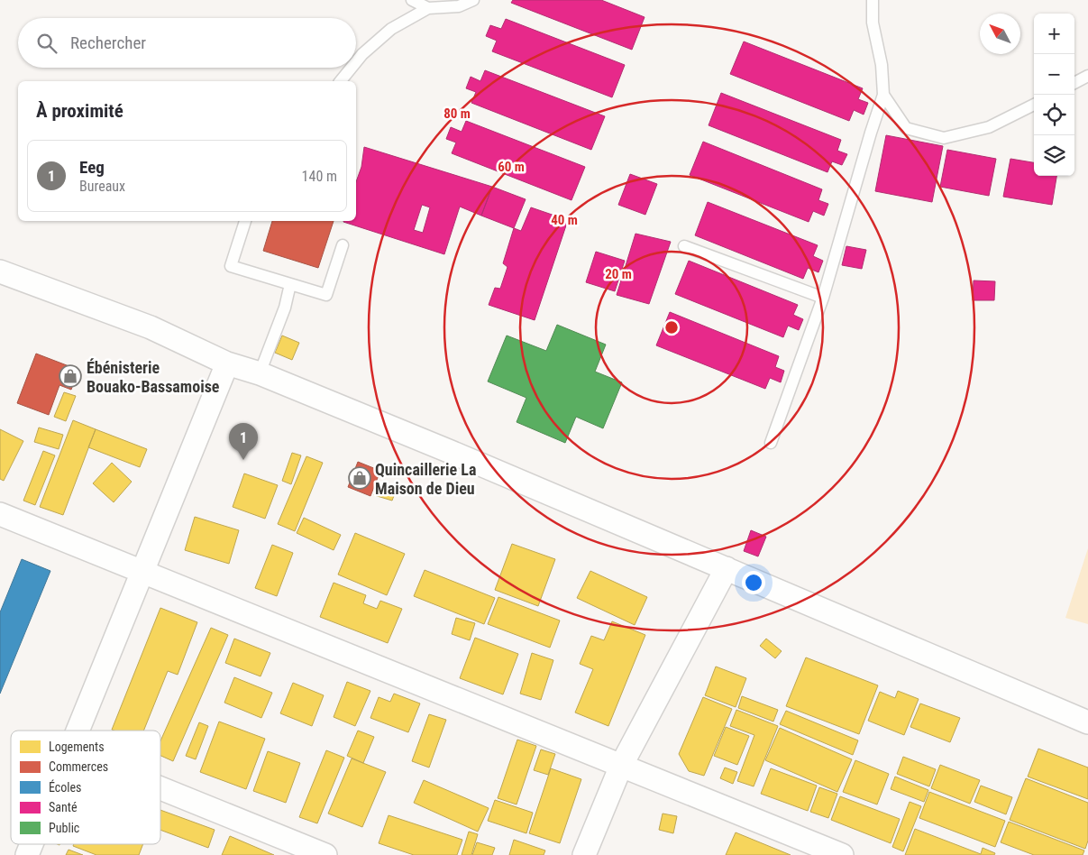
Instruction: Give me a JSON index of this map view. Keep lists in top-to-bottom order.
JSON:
{
  "places": {
    "shop": ["Ébénisterie Bouako-Bassamoise", "Quincaillerie La Maison de Dieu"]
  },
  "legend": [
    "Logements",
    "Commerces",
    "Écoles",
    "Santé",
    "Public"
  ],
  "north": "top left",
  "page": {
    "map_buttons": ["+", "−"],
    "search": "Rechercher",
    "heading": "À proximité",
    "list": [
      {
        "mark": "1",
        "name": "Eeg",
        "note": "Bureaux",
        "value": "140 m"
      }
    ],
    "pins": "1"
  },
  "rings": [
    "80 m",
    "60 m",
    "40 m",
    "20 m"
  ]
}
